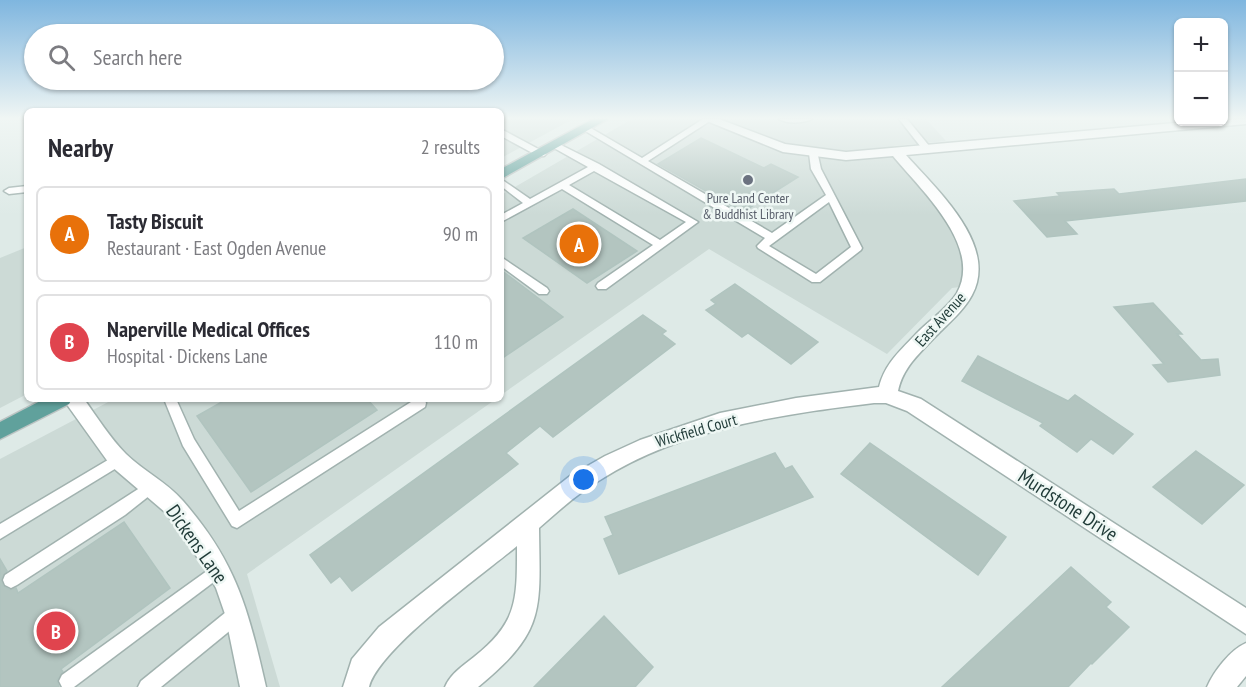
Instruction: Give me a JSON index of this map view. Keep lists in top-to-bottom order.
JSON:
{
  "streets": {
    "street": [
      "East Avenue",
      "Wickfield Court",
      "Murdstone Drive",
      "Dickens Lane"
    ]
  },
  "crossings": [
    ["East Avenue", "Wickfield Court"],
    ["East Avenue", "Murdstone Drive"],
    ["Wickfield Court", "Murdstone Drive"]
  ],
  "places": ["Pure Land Center & Buddhist Library"],
  "page": {
    "map_buttons": ["+", "−"],
    "search": "Search here",
    "heading": ["Nearby", "2 results"],
    "list": [
      {
        "mark": "A",
        "name": "Tasty Biscuit",
        "note": "Restaurant · East Ogden Avenue",
        "value": "90 m"
      },
      {
        "mark": "B",
        "name": "Naperville Medical Offices",
        "note": "Hospital · Dickens Lane",
        "value": "110 m"
      }
    ],
    "pins": ["A", "B"]
  }
}
